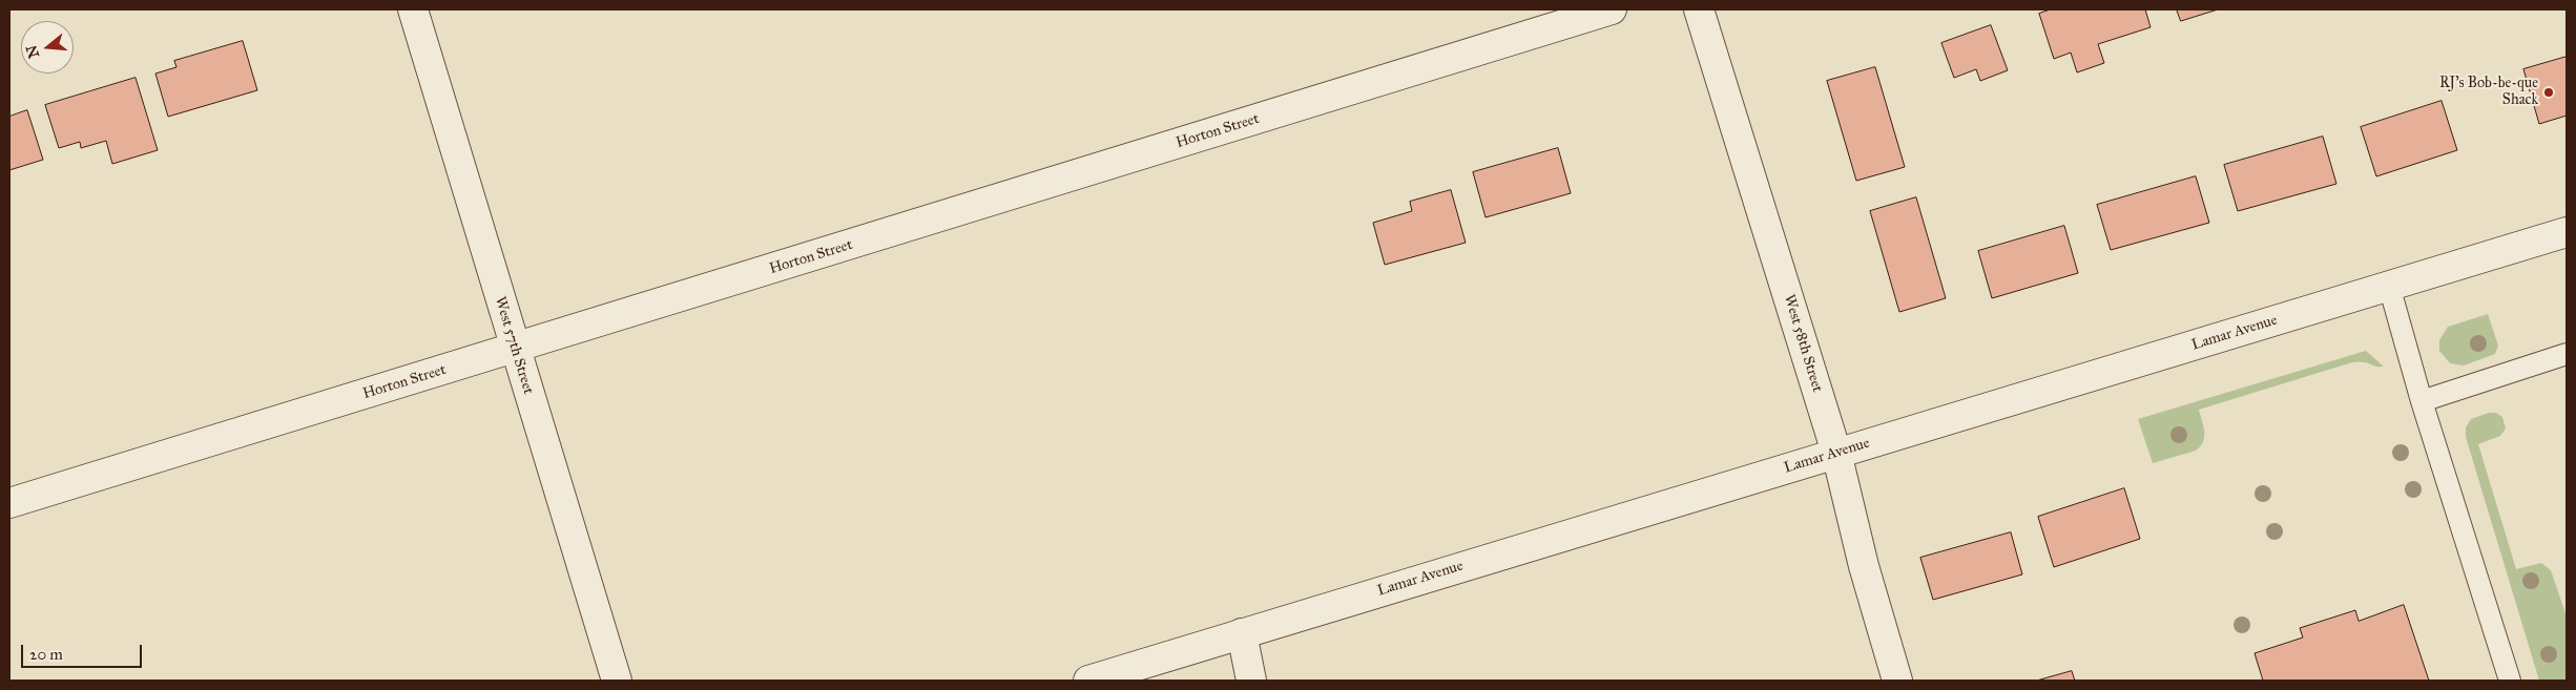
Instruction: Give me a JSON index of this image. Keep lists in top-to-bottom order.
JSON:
{
  "streets": {
    "street": [
      "Horton Street",
      "Lamar Avenue",
      "West 58th Street",
      "West 57th Street"
    ]
  },
  "crossings": [
    ["Horton Street", "West 57th Street"],
    ["Lamar Avenue", "West 58th Street"]
  ],
  "places": ["RJ's Bob-be-que Shack"],
  "scale_bar": "20 m",
  "north": "left"
}
